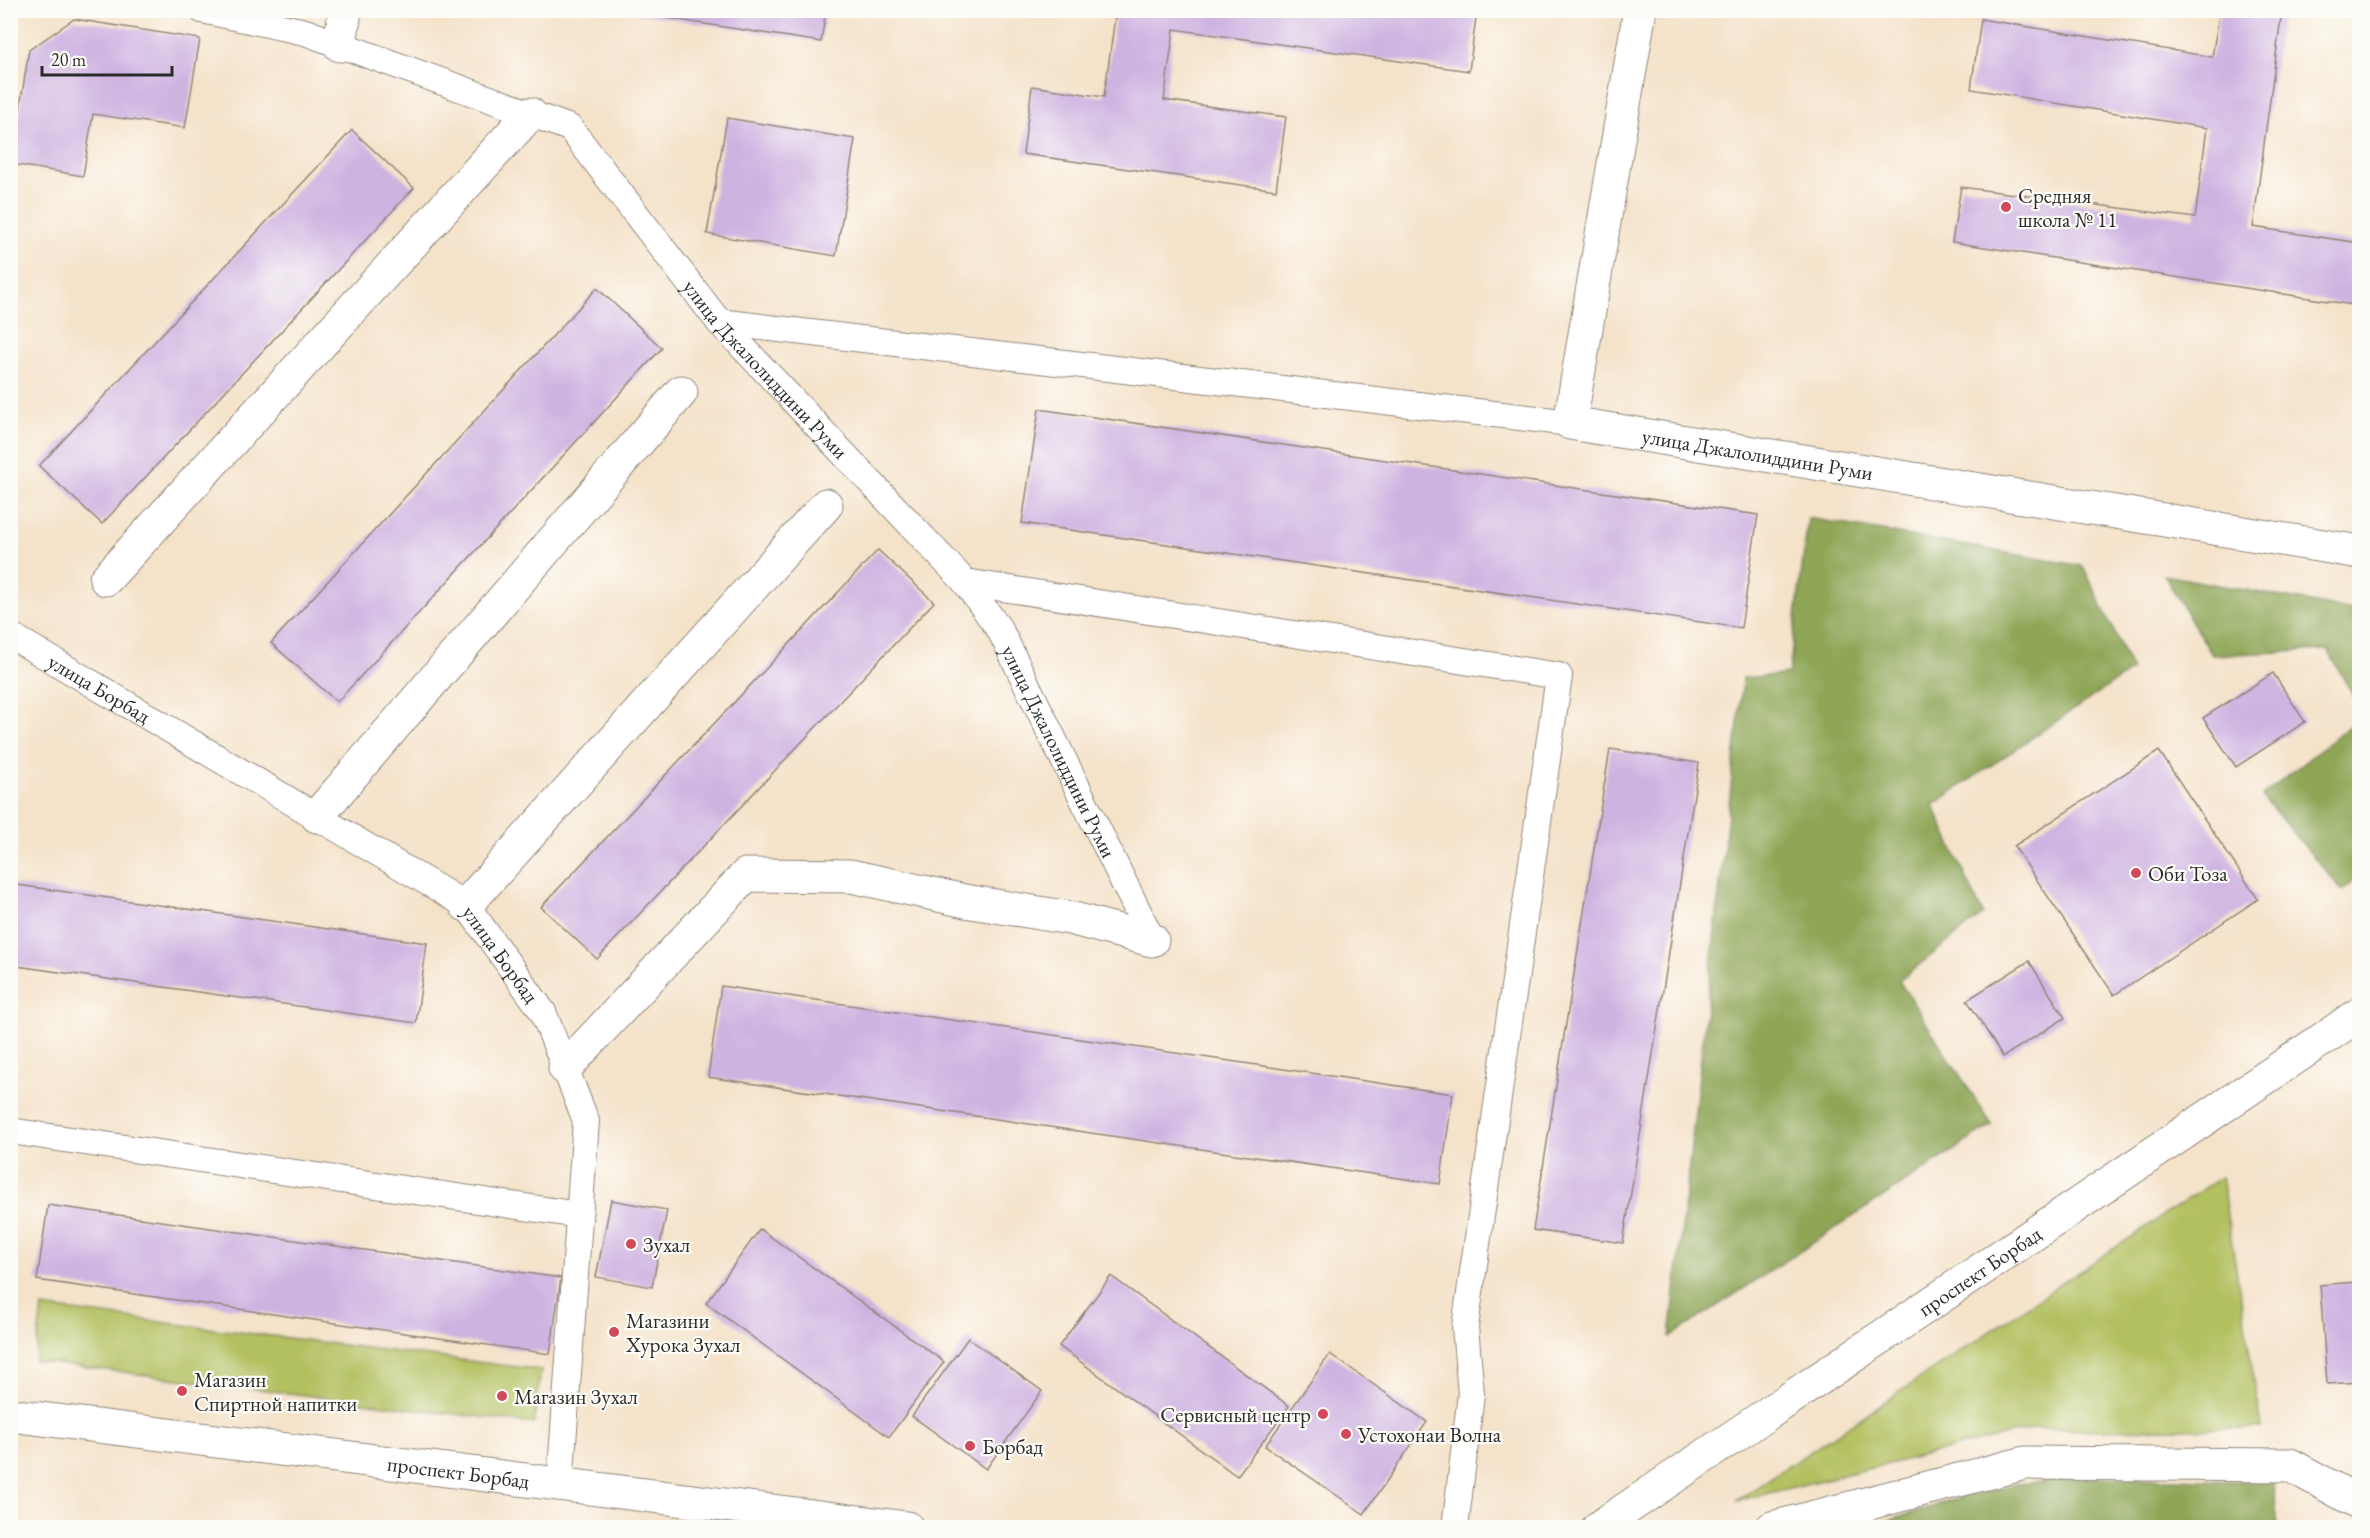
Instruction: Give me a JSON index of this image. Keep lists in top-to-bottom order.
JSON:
{
  "streets": {
    "street": ["улица Джалолиддини Руми", "проспект Борбад"],
    "lane": ["улица Борбад"]
  },
  "crossings": [
    ["улица Борбад", "проспект Борбад"]
  ],
  "places": [
    "Средняя школа № 11",
    "Оби Тоза",
    "Зухал",
    "Магазини Хурока Зухал",
    "Магазин Спиртной напитки",
    "Магазин Зухал",
    "Сервисный центр",
    "Устохонаи Волна",
    "Борбад"
  ],
  "scale_bar": "20 m"
}
